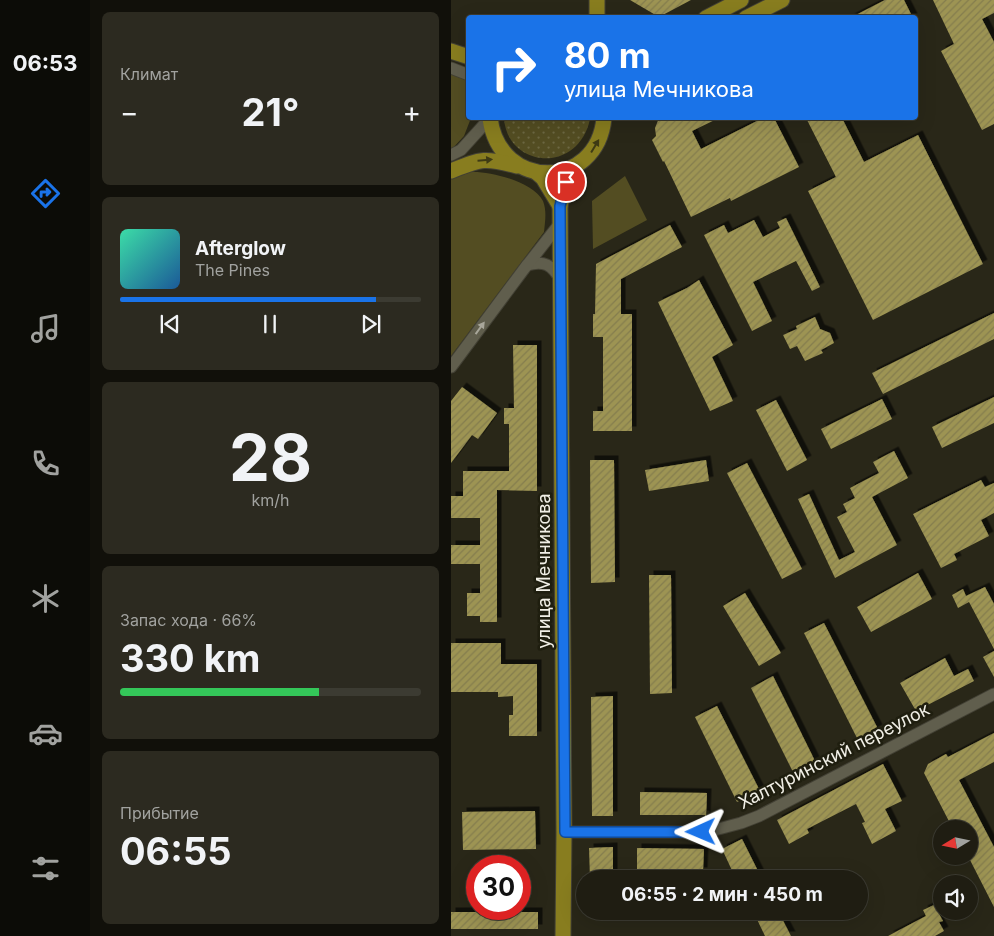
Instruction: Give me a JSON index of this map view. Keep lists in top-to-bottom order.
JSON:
{
  "streets": {
    "main road": ["улица Мечникова"],
    "street": ["Халтуринский переулок"]
  },
  "crossings": [
    ["улица Мечникова", "Халтуринский переулок"]
  ],
  "north": "left",
  "page": {
    "tabs": "06:53",
    "tile": [
      "Климат",
      ["28", "km/h"],
      ["Запас хода · 66%", "330 km"],
      ["Прибытие", "06:55"]
    ],
    "turn": ["80 m", "улица Мечникова"],
    "heat": ["−", "21°", "+"],
    "song": ["Afterglow", "The Pines"],
    "limit": "30",
    "trip": "06:55 · 2 мин · 450 m"
  }
}
